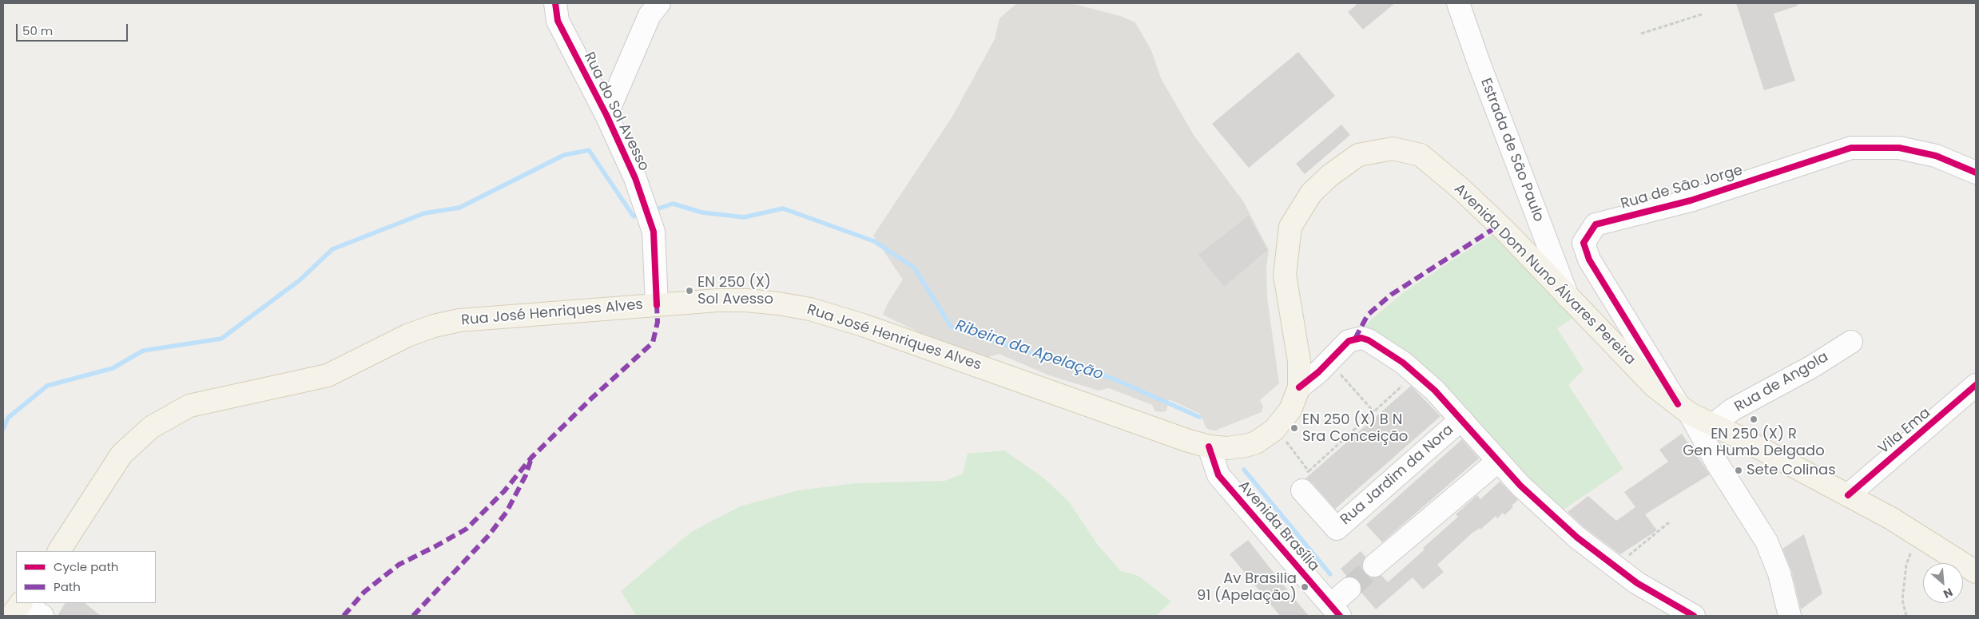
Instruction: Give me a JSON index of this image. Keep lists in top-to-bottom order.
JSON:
{
  "streets": {
    "main road": ["Avenida Dom Nuno Álvares Pereira", "Rua José Henriques Alves"],
    "street": [
      "Rua do Sol Avesso",
      "Estrada de São Paulo",
      "Rua de São Jorge",
      "Rua de Angola",
      "Vila Ema",
      "Rua Jardim da Nora",
      "Avenida Brasília"
    ]
  },
  "crossings": [
    ["Rua do Sol Avesso", "Rua José Henriques Alves"],
    ["Estrada de São Paulo", "Avenida Dom Nuno Álvares Pereira"],
    ["Rua de São Jorge", "Avenida Dom Nuno Álvares Pereira"],
    ["Avenida Dom Nuno Álvares Pereira", "Rua José Henriques Alves"],
    ["Avenida Dom Nuno Álvares Pereira", "Rua de Angola"],
    ["Avenida Dom Nuno Álvares Pereira", "Vila Ema"],
    ["Avenida Dom Nuno Álvares Pereira", "Avenida Brasília"],
    ["Rua José Henriques Alves", "Avenida Brasília"]
  ],
  "water": ["Ribeira da Apelação"],
  "places": [
    "EN 250 (X) Sol Avesso",
    "EN 250 (X) R Gen Humb Delgado",
    "EN 250 (X) B N Sra Conceição",
    "Sete Colinas",
    "Av Brasilia 91 (Apelação)"
  ],
  "legend": ["Cycle path", "Path"],
  "scale_bar": "50 m",
  "north": "bottom right"
}
